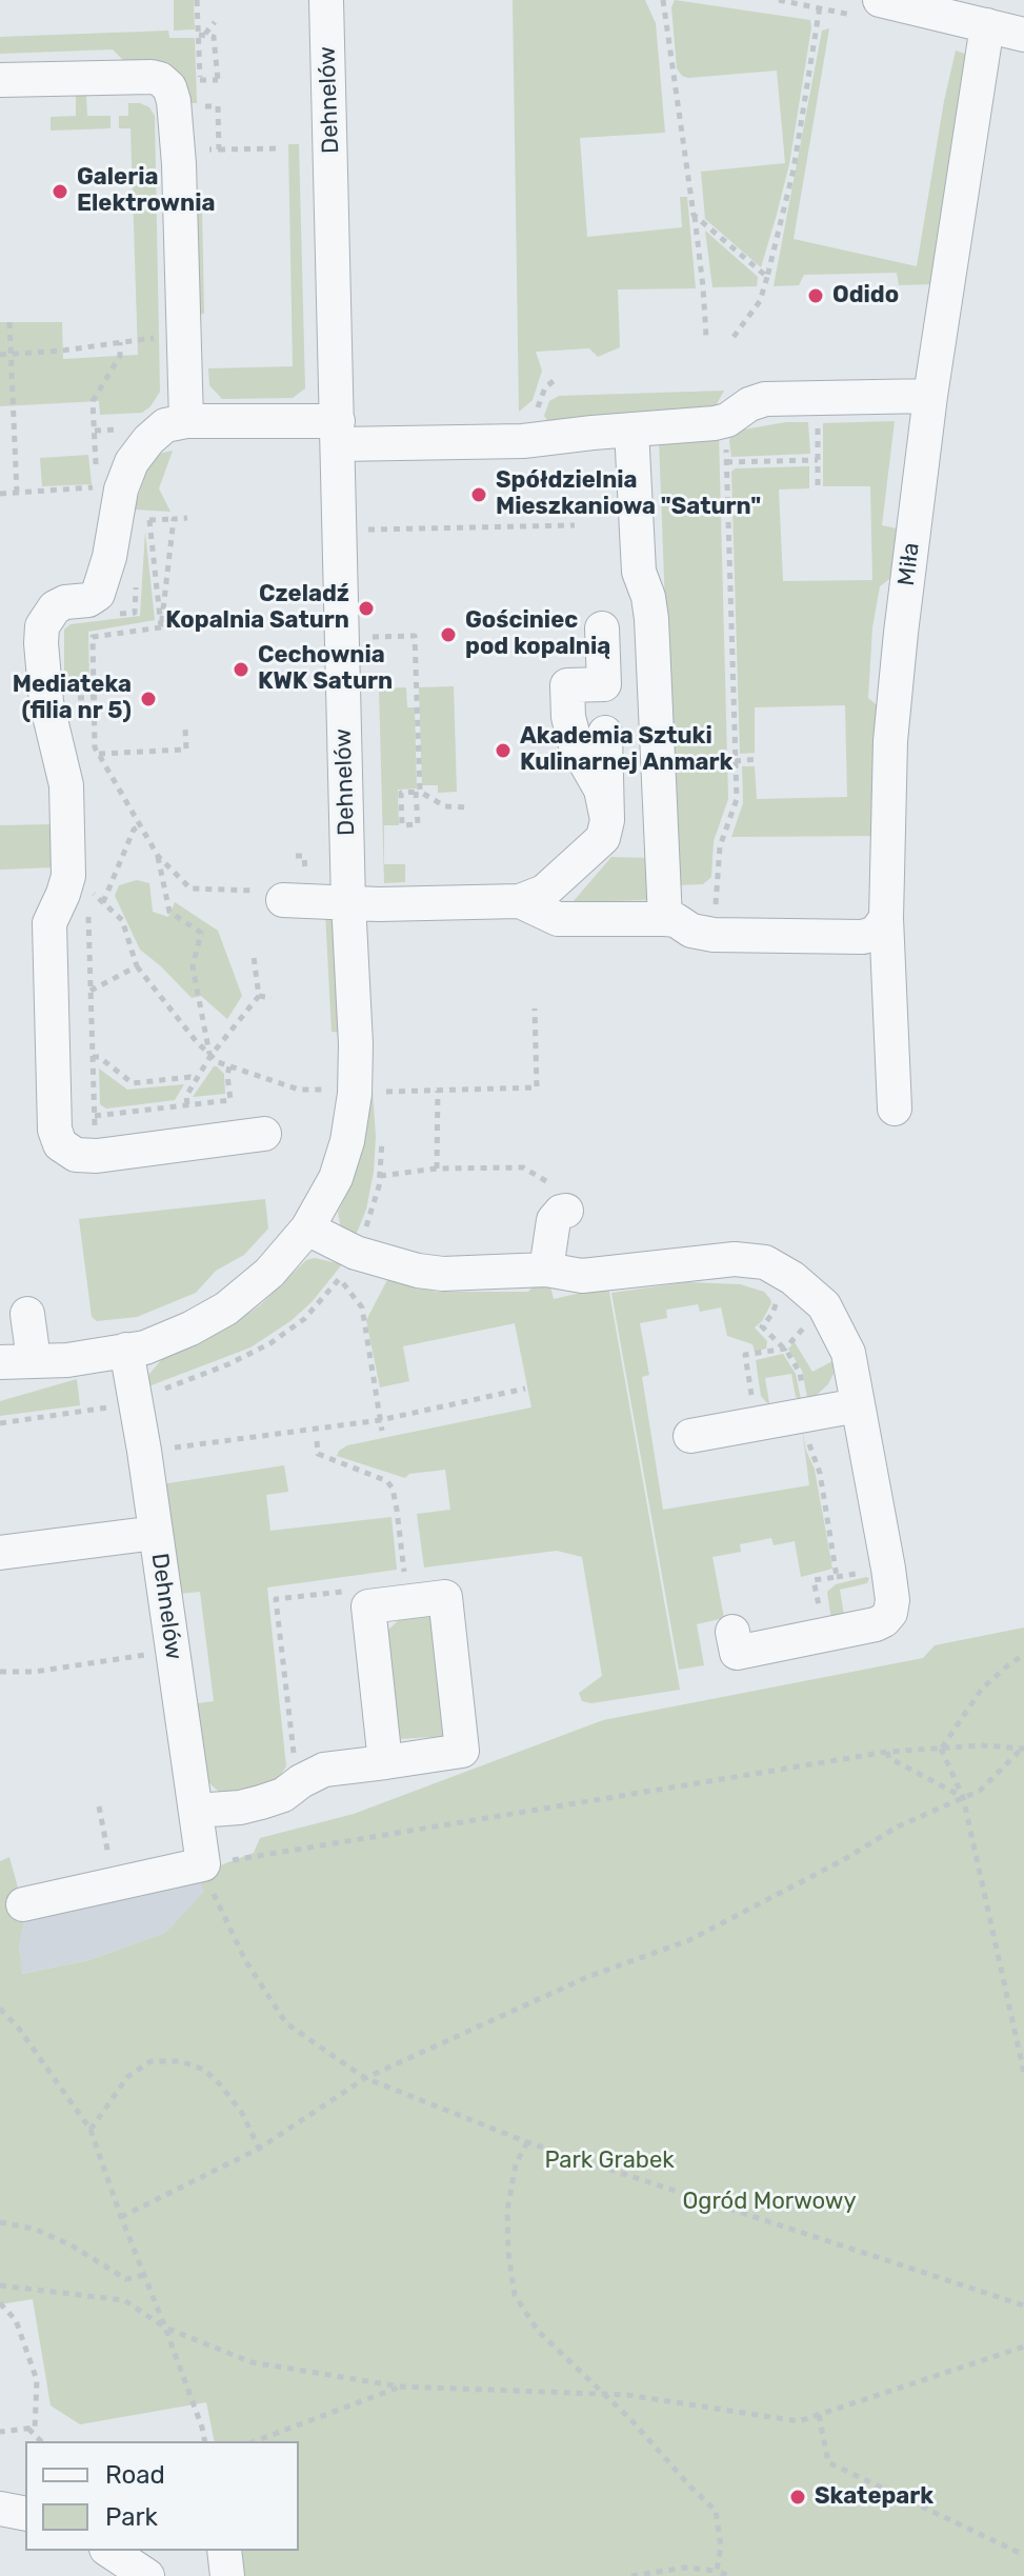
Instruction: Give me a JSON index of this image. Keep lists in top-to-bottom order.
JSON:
{
  "streets": {
    "street": ["Dehnelów", "Miła"]
  },
  "parks": ["Park Grabek", "Ogród Morwowy"],
  "places": [
    "Galeria Elektrownia",
    "Odido",
    "Spółdzielnia Mieszkaniowa \"Saturn\"",
    "Czeladź Kopalnia Saturn",
    "Gościniec pod kopalnią",
    "Cechownia KWK Saturn",
    "Mediateka (filia nr 5)",
    "Akademia Sztuki Kulinarnej Anmark",
    "Skatepark"
  ],
  "legend": ["Road", "Park"]
}
